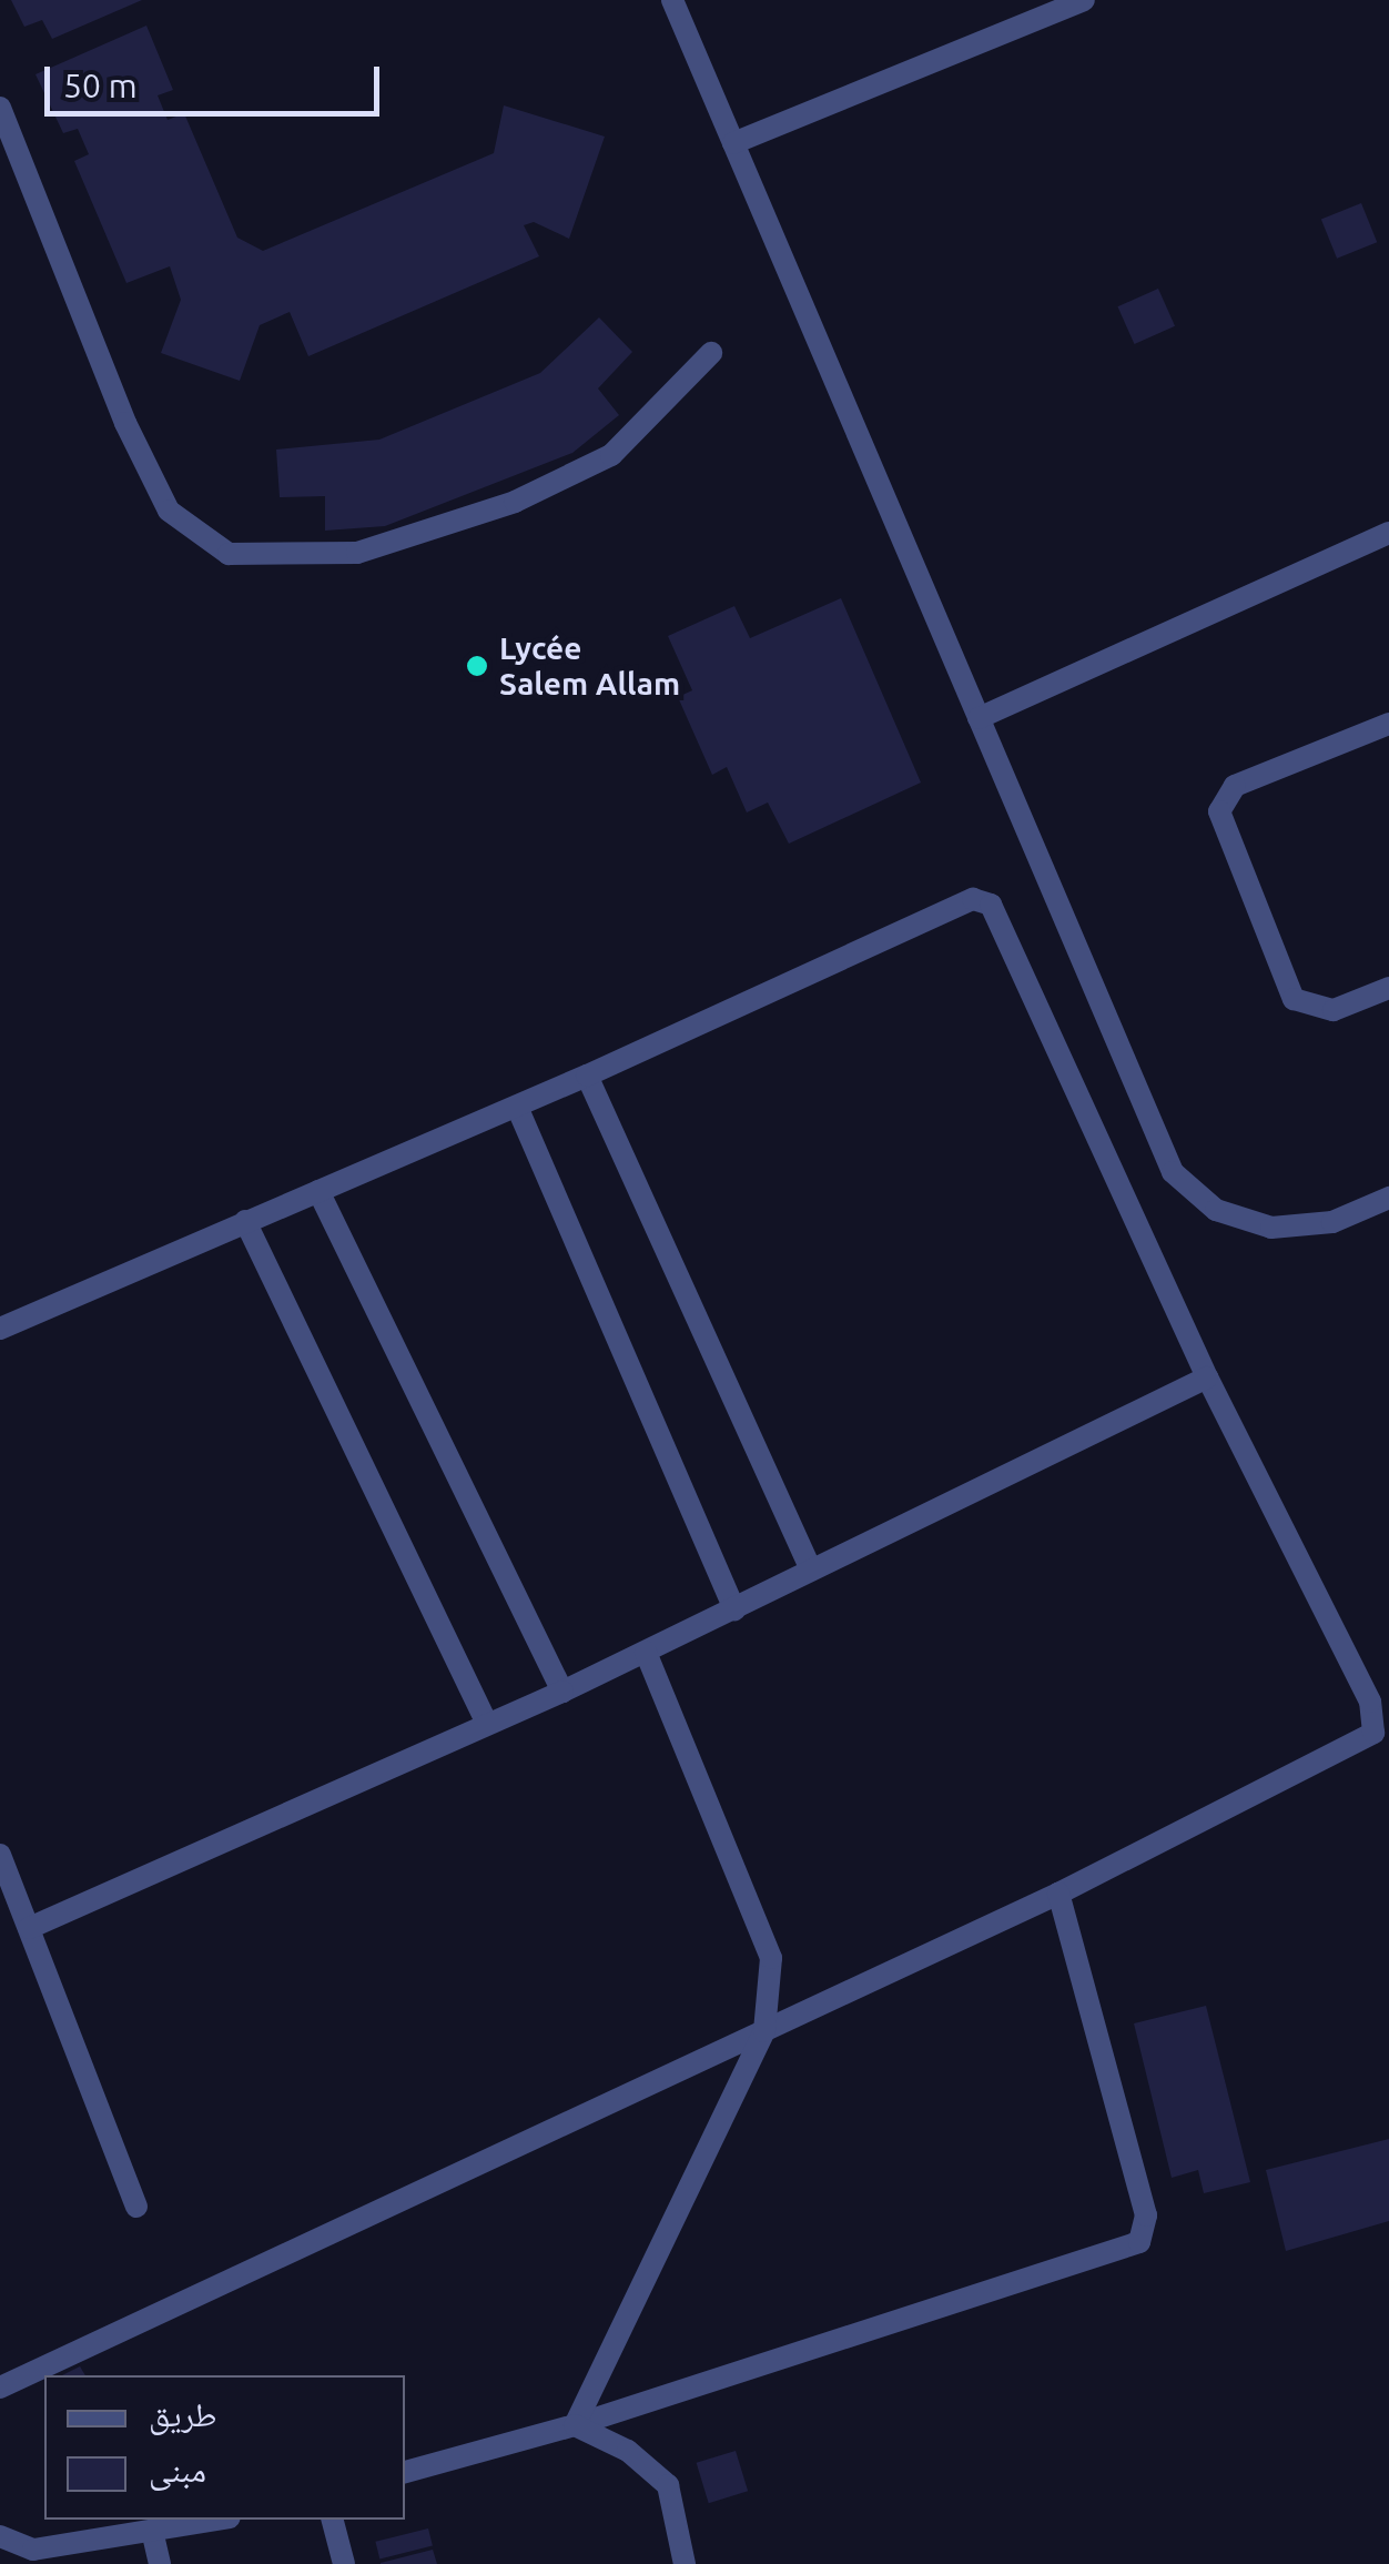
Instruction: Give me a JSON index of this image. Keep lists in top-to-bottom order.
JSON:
{
  "places": ["Lycée Salem Allam"],
  "legend": ["طريق", "مبنى"],
  "scale_bar": "50 m"
}
